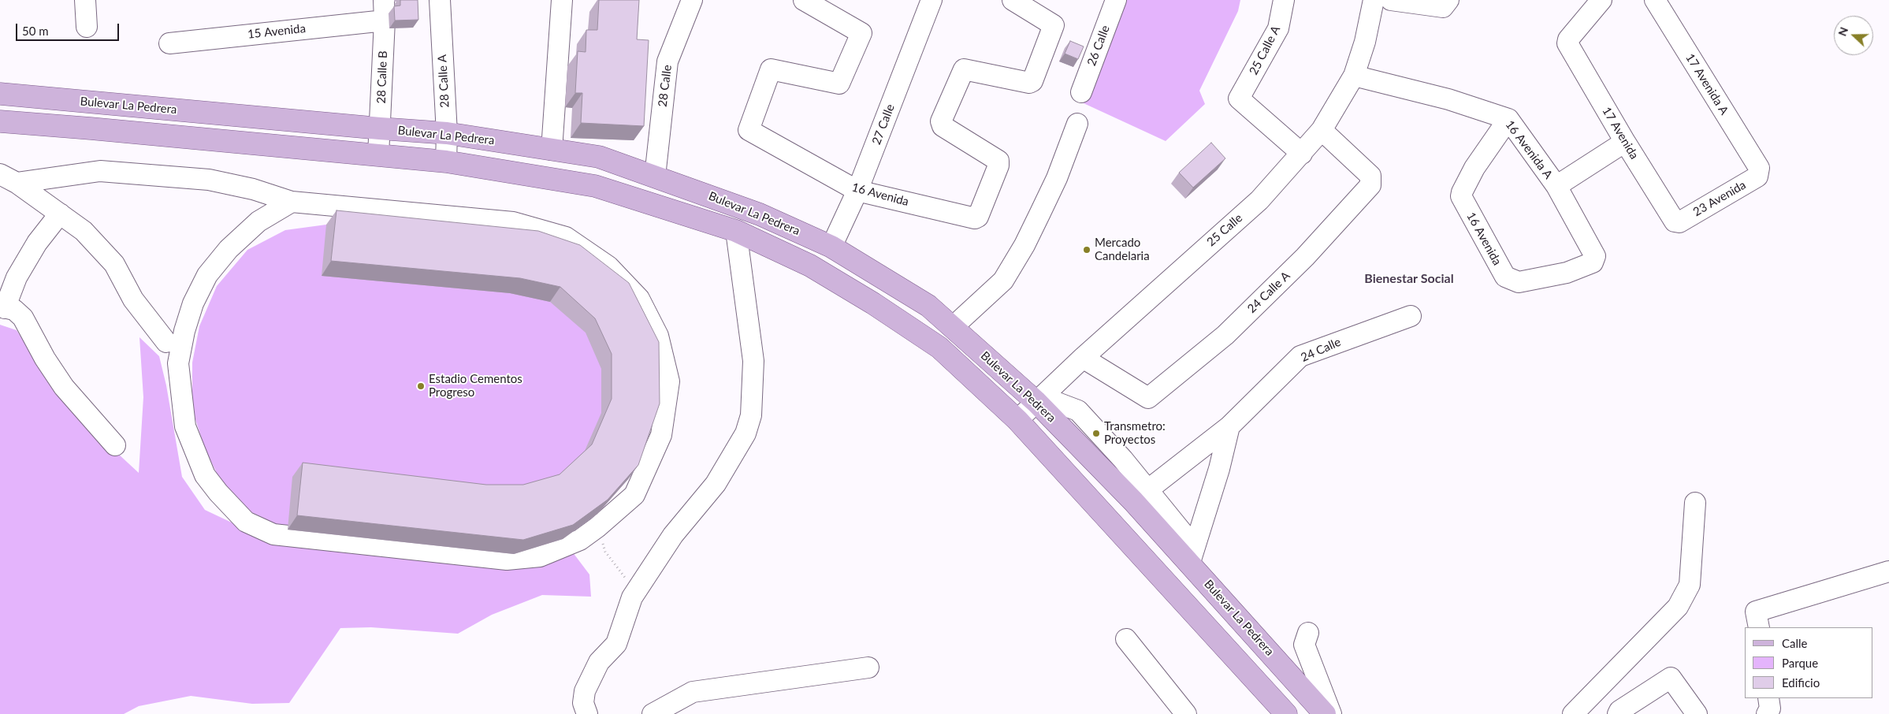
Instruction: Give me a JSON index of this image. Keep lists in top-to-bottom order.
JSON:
{
  "streets": {
    "main road": ["Bulevar La Pedrera"],
    "street": [
      "15 Avenida",
      "26 Calle",
      "25 Calle A",
      "28 Calle B",
      "28 Calle A",
      "17 Avenida A",
      "28 Calle",
      "27 Calle",
      "17 Avenida",
      "16 Avenida A",
      "16 Avenida",
      "23 Avenida",
      "25 Calle",
      "24 Calle A",
      "24 Calle"
    ]
  },
  "crossings": [
    ["15 Avenida", "28 Calle B"],
    ["25 Calle A", "25 Calle"],
    ["28 Calle B", "Bulevar La Pedrera"],
    ["28 Calle A", "Bulevar La Pedrera"],
    ["17 Avenida A", "23 Avenida"],
    ["28 Calle", "Bulevar La Pedrera"],
    ["Bulevar La Pedrera", "27 Calle"],
    ["Bulevar La Pedrera", "25 Calle"],
    ["Bulevar La Pedrera", "24 Calle"],
    ["27 Calle", "16 Avenida"],
    ["17 Avenida", "23 Avenida"],
    ["16 Avenida A", "16 Avenida"],
    ["16 Avenida A", "25 Calle"],
    ["25 Calle", "24 Calle A"]
  ],
  "districts": ["Bienestar Social"],
  "places": ["Mercado Candelaria", "Estadio Cementos Progreso", "Transmetro: Proyectos"],
  "legend": ["Calle", "Parque", "Edificio"],
  "scale_bar": "50 m",
  "north": "left"
}
